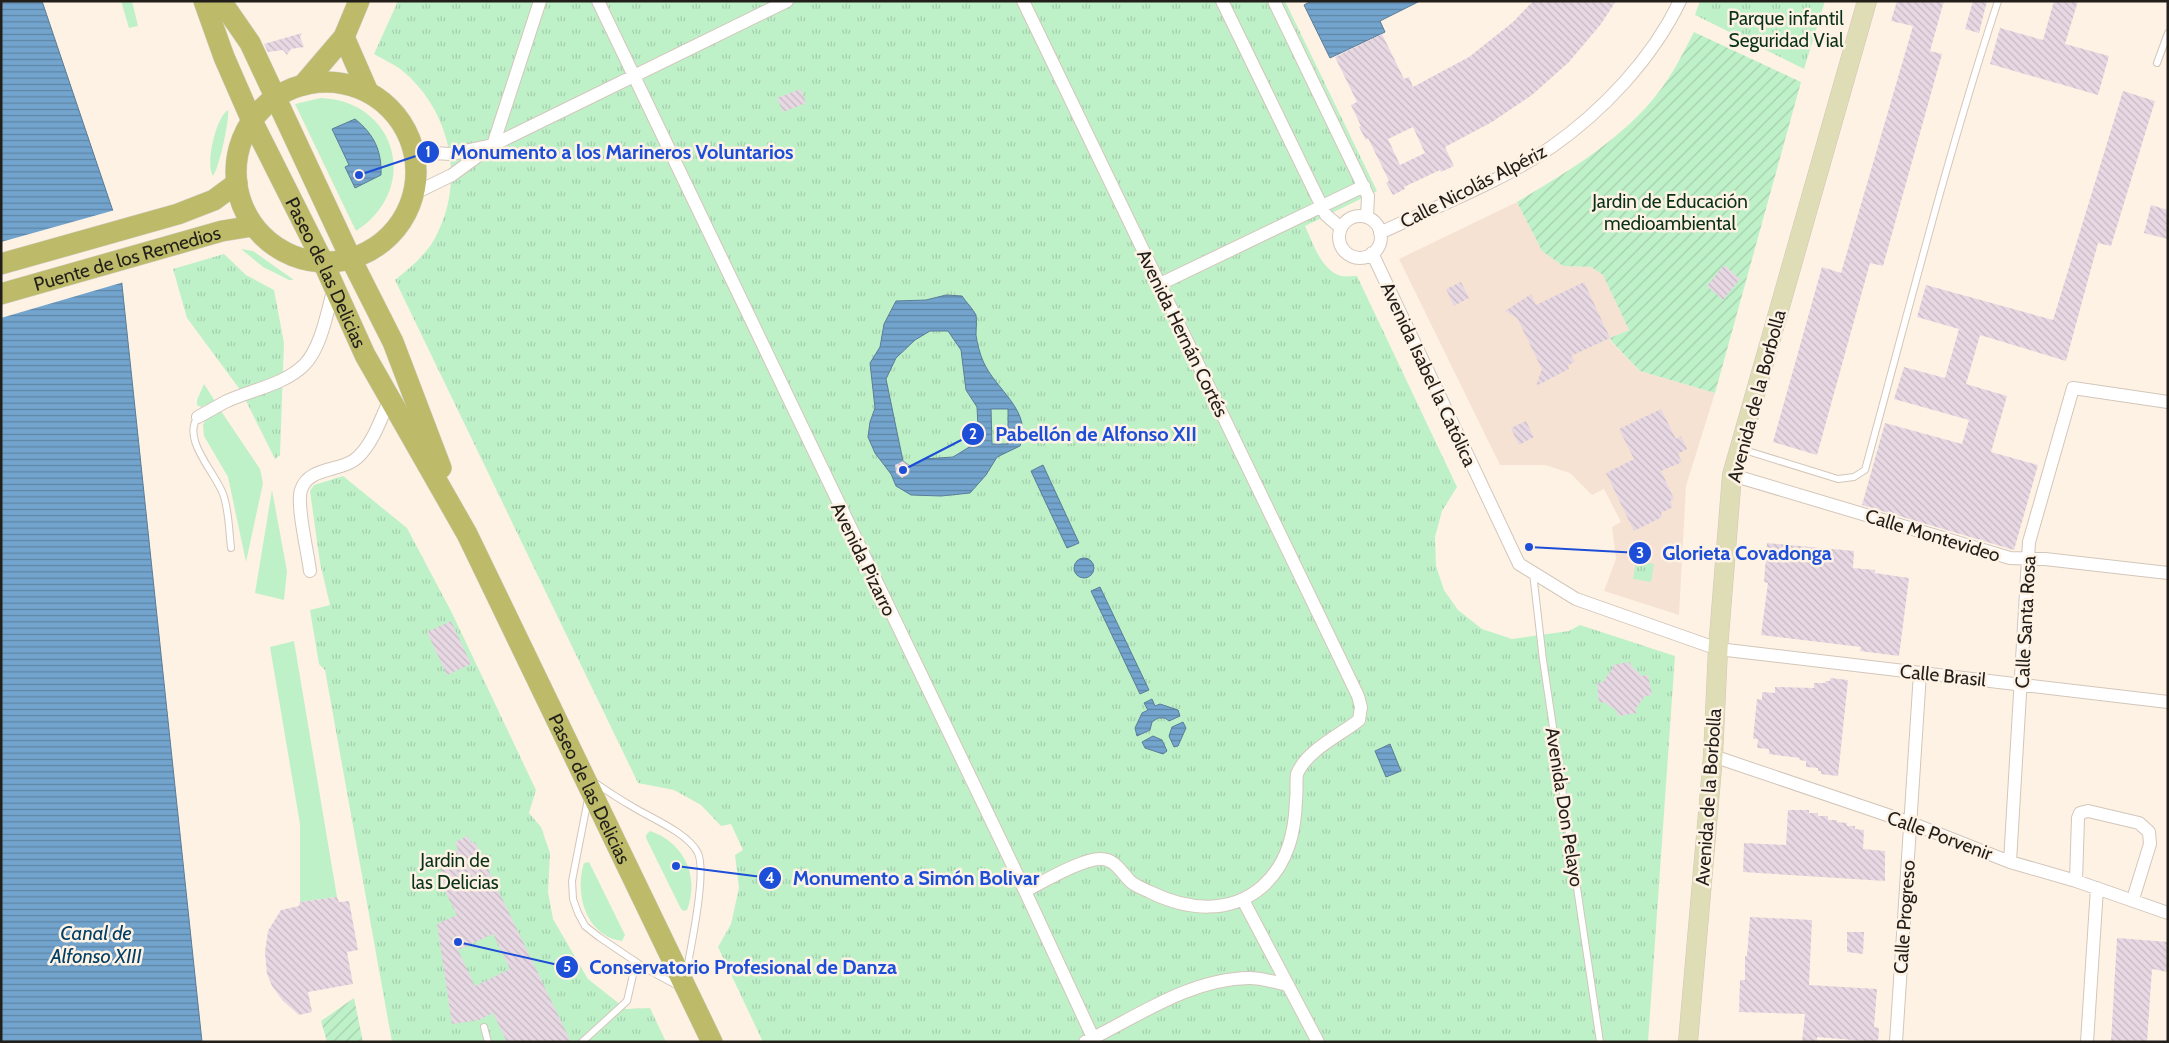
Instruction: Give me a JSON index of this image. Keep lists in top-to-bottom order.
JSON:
{
  "streets": {
    "main road": ["Puente de los Remedios", "Paseo de las Delicias", "Avenida de la Borbolla"],
    "street": [
      "Calle Nicolás Alpériz",
      "Avenida Hernán Cortés",
      "Avenida Isabel la Católica",
      "Calle Montevideo",
      "Avenida Pizarro",
      "Calle Santa Rosa",
      "Calle Brasil",
      "Calle Porvenir",
      "Calle Progreso"
    ],
    "lane": ["Avenida Don Pelayo"]
  },
  "crossings": [
    ["Calle Nicolás Alpériz", "Avenida Isabel la Católica"],
    ["Avenida Isabel la Católica", "Calle Brasil"],
    ["Avenida Isabel la Católica", "Avenida Don Pelayo"],
    ["Avenida de la Borbolla", "Calle Montevideo"],
    ["Avenida de la Borbolla", "Calle Brasil"],
    ["Avenida de la Borbolla", "Calle Porvenir"],
    ["Calle Montevideo", "Calle Santa Rosa"],
    ["Calle Santa Rosa", "Calle Brasil"],
    ["Calle Santa Rosa", "Calle Porvenir"],
    ["Calle Brasil", "Calle Progreso"],
    ["Calle Porvenir", "Calle Progreso"]
  ],
  "water": ["Canal de Alfonso XIII"],
  "parks": ["Parque infantil Seguridad Vial", "Jardin de Educación medioambiental", "Jardin de las Delicias"],
  "places": [
    "Monumento a los Marineros Voluntarios",
    "Pabellón de Alfonso XII",
    "Glorieta Covadonga",
    "Monumento a Simón Bolivar",
    "Conservatorio Profesional de Danza"
  ]
}
